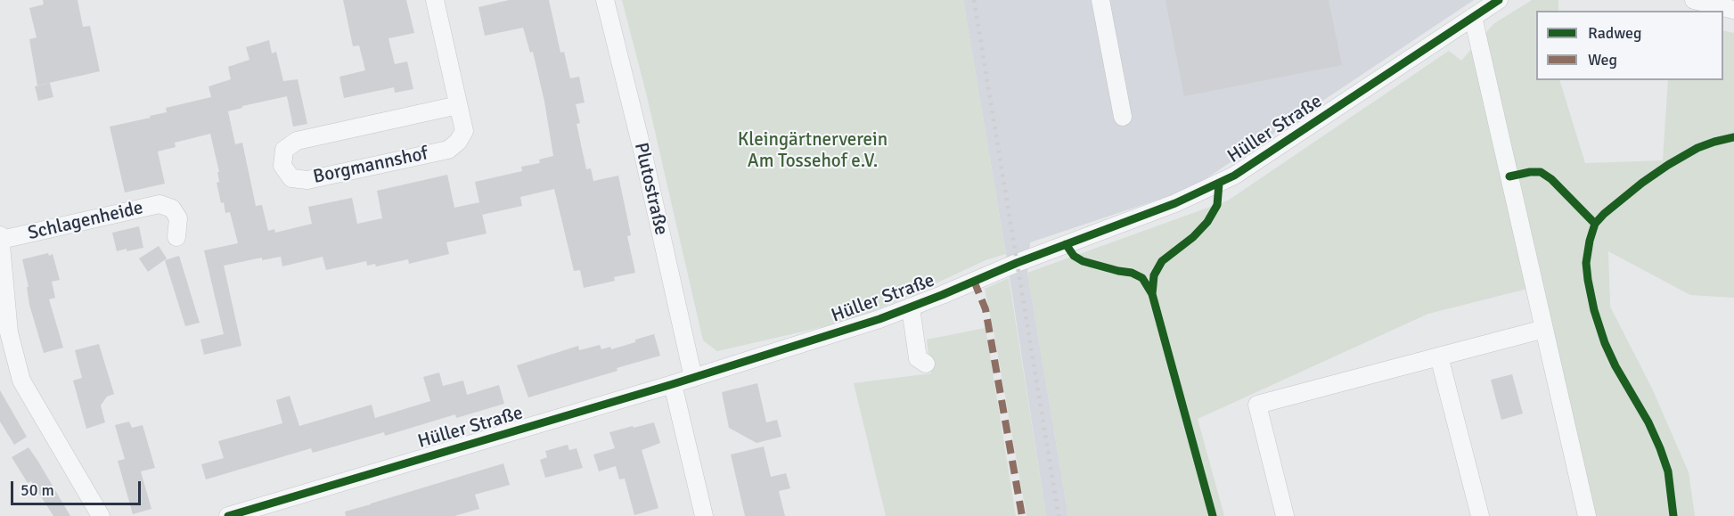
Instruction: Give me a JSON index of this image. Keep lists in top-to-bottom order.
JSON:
{
  "streets": {
    "street": [
      "Hüller Straße",
      "Borgmannshof",
      "Plutostraße",
      "Schlagenheide"
    ]
  },
  "crossings": [
    ["Hüller Straße", "Plutostraße"]
  ],
  "parks": ["Kleingärtnerverein Am Tossehof e.V."],
  "legend": ["Radweg", "Weg"],
  "scale_bar": "50 m"
}
